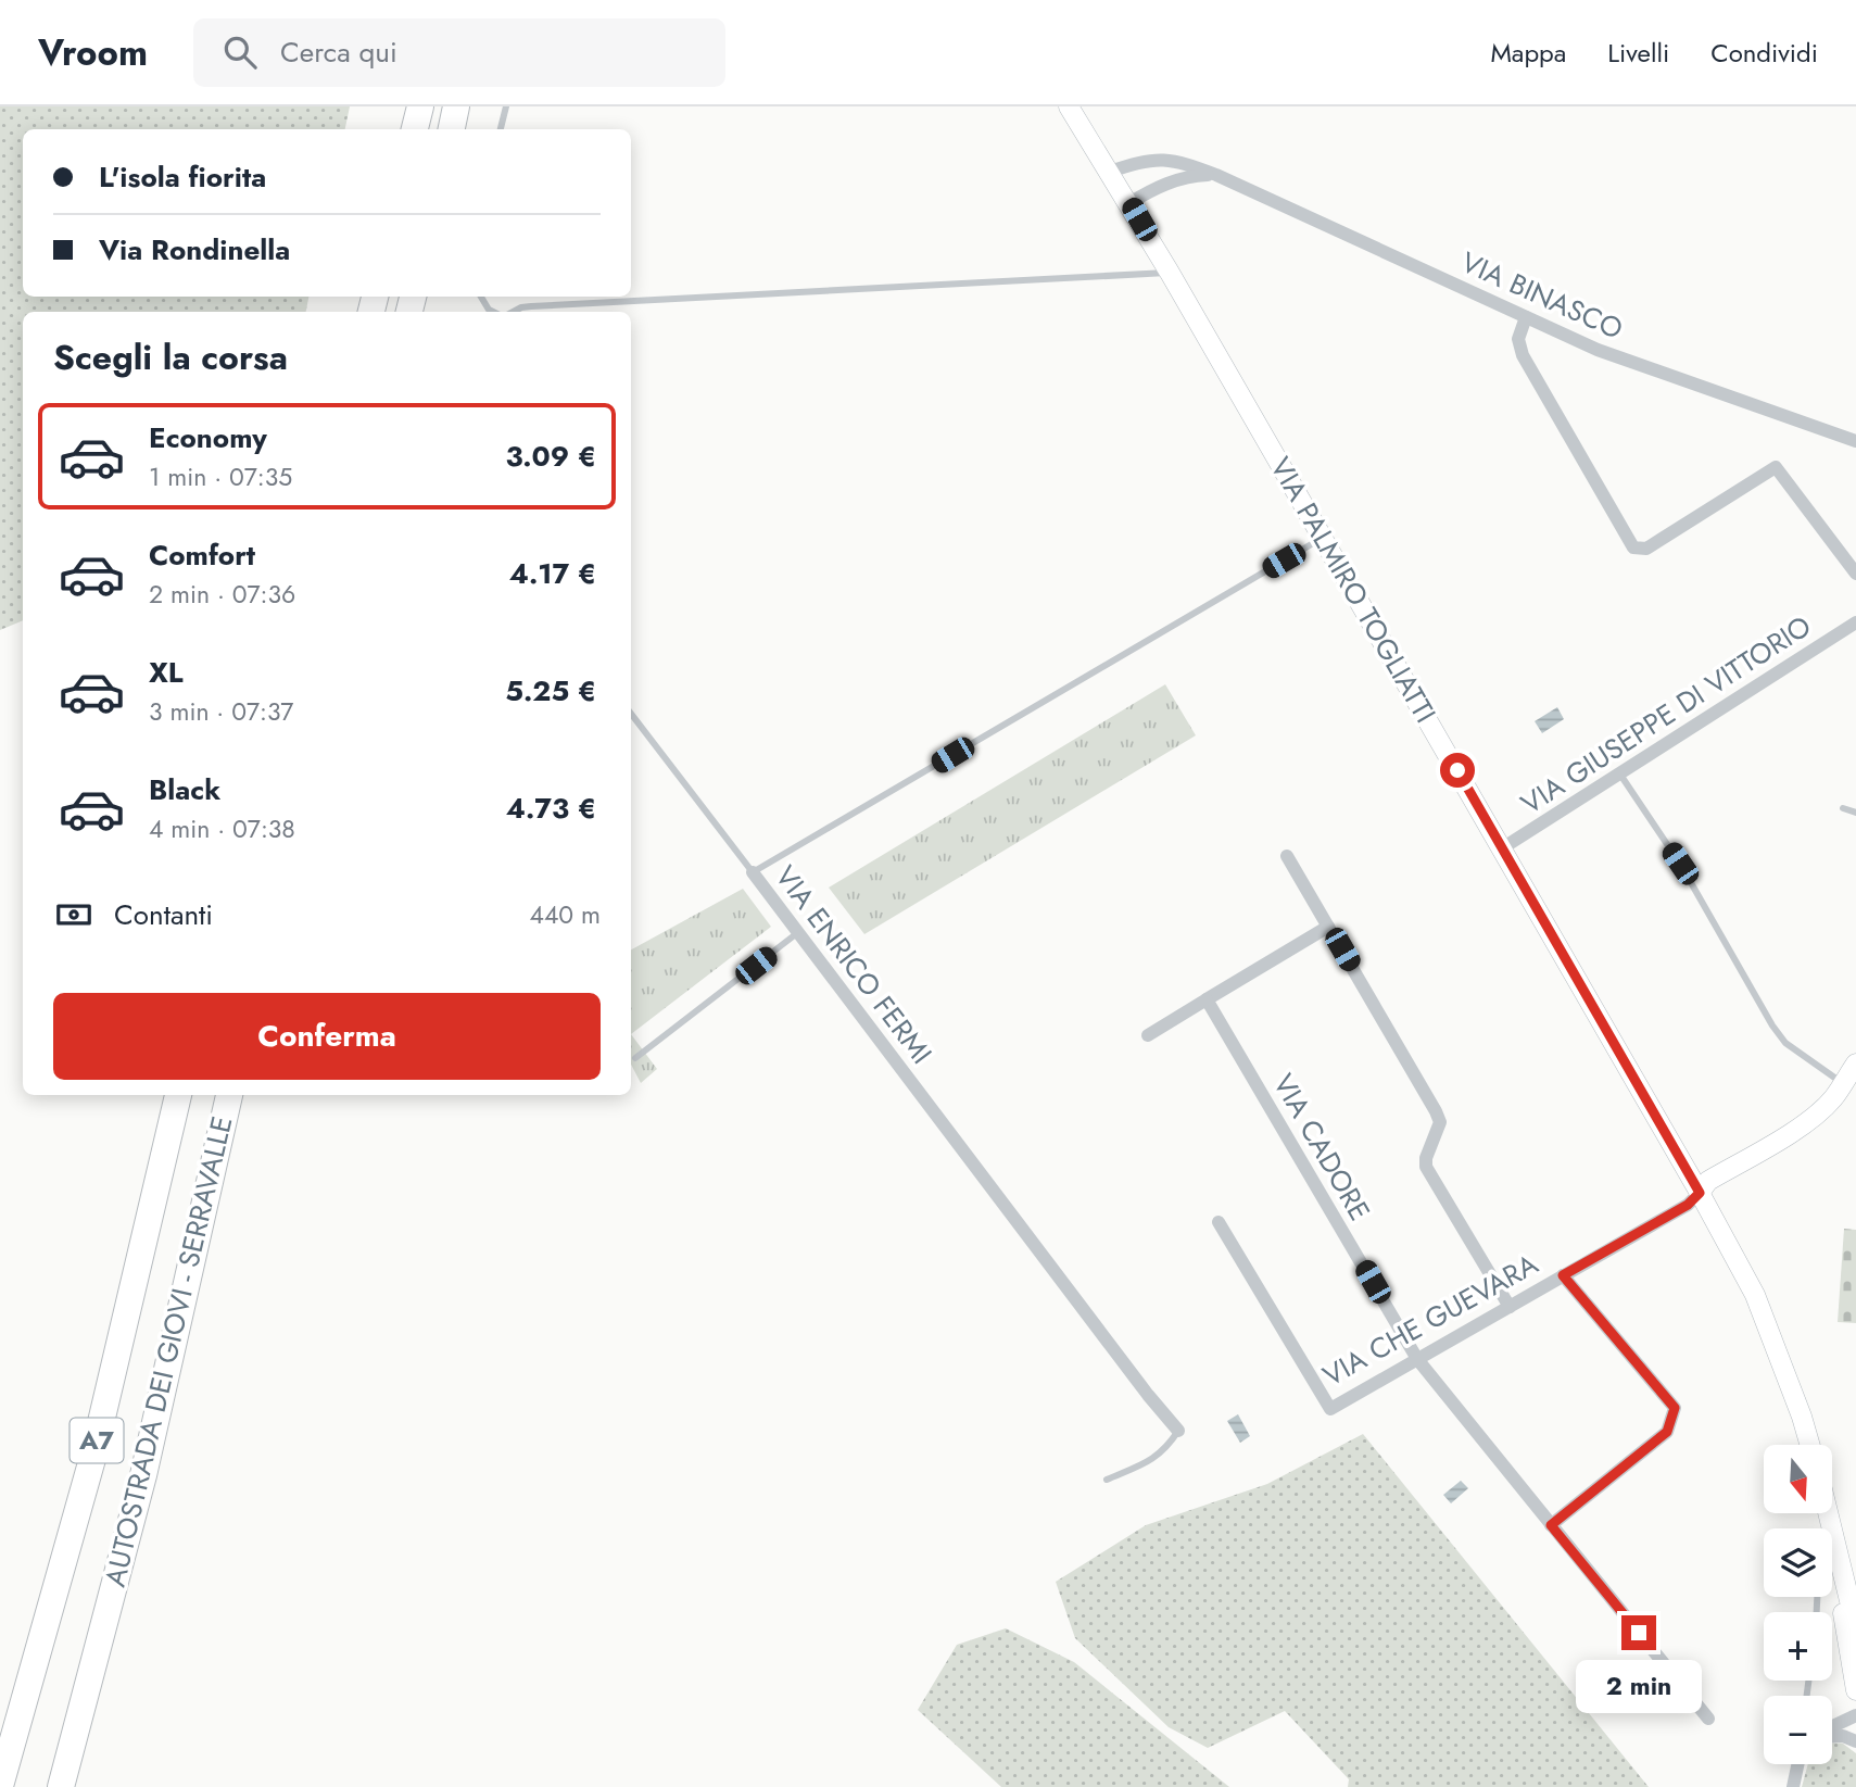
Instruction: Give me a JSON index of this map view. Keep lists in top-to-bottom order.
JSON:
{
  "streets": {
    "highway": ["AUTOSTRADA DEI GIOVI - SERRAVALLE", "A7"],
    "street": [
      "VIA BINASCO",
      "VIA PALMIRO TOGLIATTI",
      "VIA GIUSEPPE DI VITTORIO",
      "VIA ENRICO FERMI",
      "VIA CADORE",
      "VIA CHE GUEVARA"
    ]
  },
  "crossings": [
    ["VIA BINASCO", "VIA PALMIRO TOGLIATTI"],
    ["VIA PALMIRO TOGLIATTI", "VIA GIUSEPPE DI VITTORIO"],
    ["VIA PALMIRO TOGLIATTI", "VIA ENRICO FERMI"],
    ["VIA PALMIRO TOGLIATTI", "VIA CHE GUEVARA"],
    ["VIA CADORE", "VIA CHE GUEVARA"]
  ],
  "north": "bottom",
  "page": {
    "header": "Vroom",
    "search": "Cerca qui",
    "nav": ["Mappa", "Livelli", "Condividi"],
    "banner": ["L'isola fiorita", "Via Rondinella"],
    "heading": "Scegli la corsa",
    "list": [
      {
        "name": "Economy",
        "note": "1 min · 07:35",
        "value": "3.09 €"
      },
      {
        "name": "Comfort",
        "note": "2 min · 07:36",
        "value": "4.17 €"
      },
      {
        "name": "XL",
        "note": "3 min · 07:37",
        "value": "5.25 €"
      },
      {
        "name": "Black",
        "note": "4 min · 07:38",
        "value": "4.73 €"
      }
    ],
    "pay": ["Contanti", "440 m"],
    "buttons": "Conferma",
    "map_buttons": ["+", "−"],
    "bubble": "2 min"
  }
}
